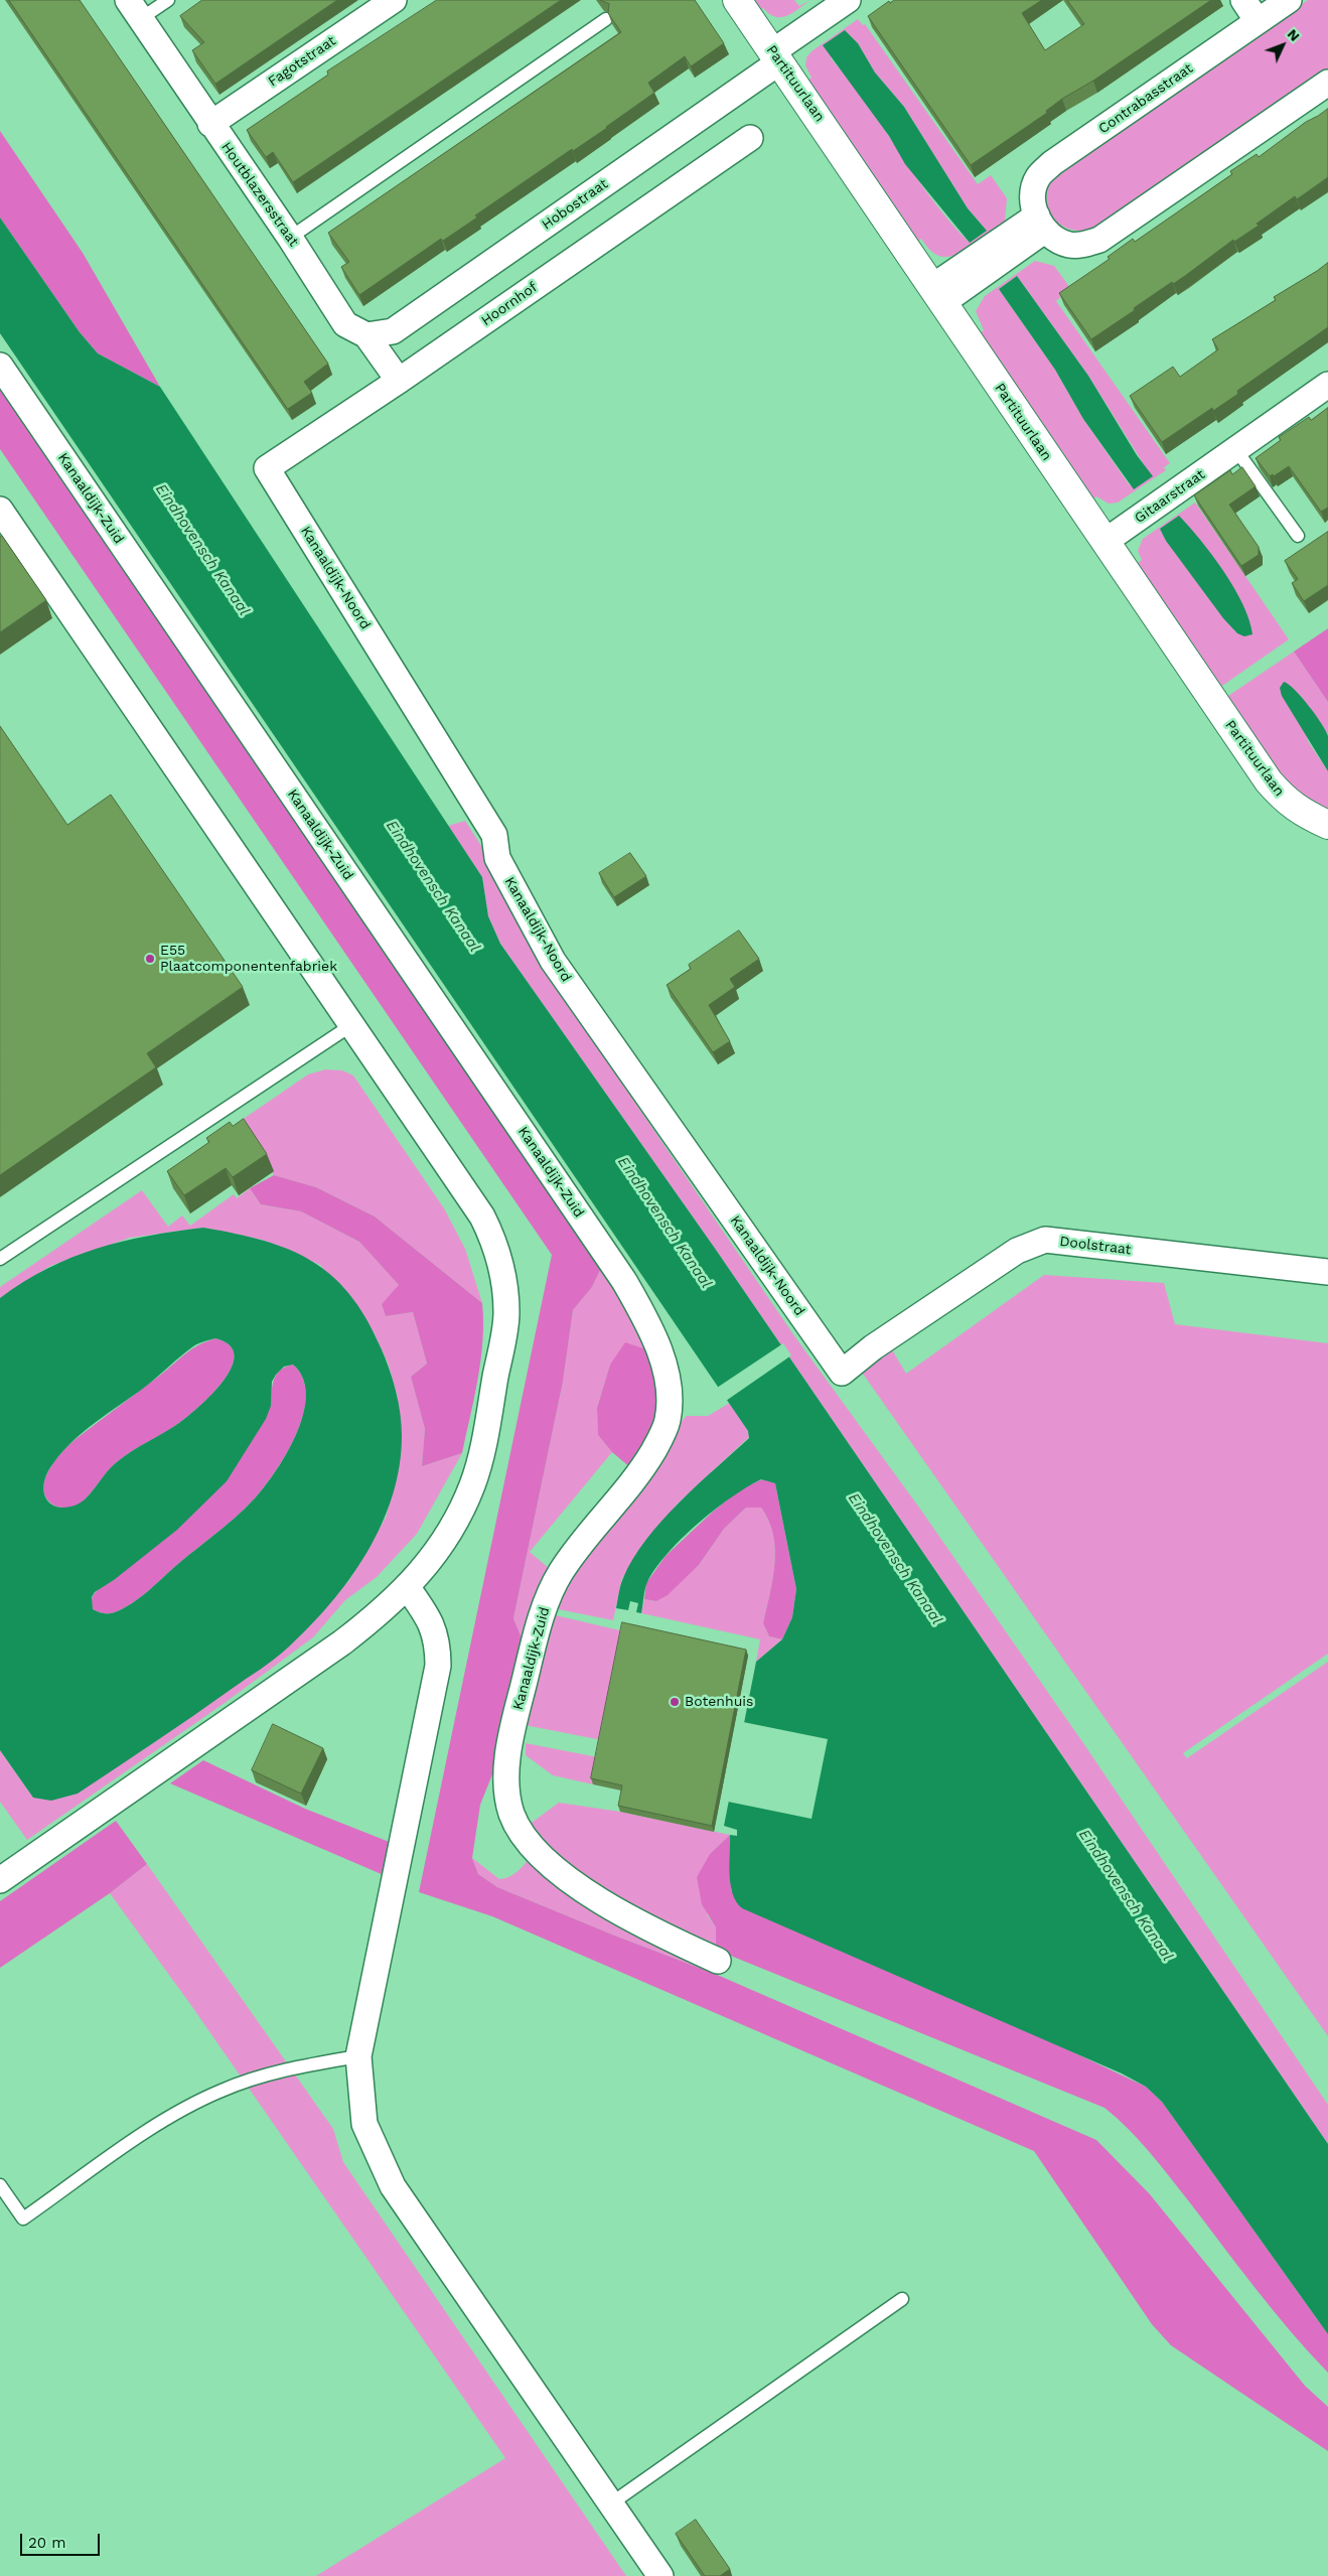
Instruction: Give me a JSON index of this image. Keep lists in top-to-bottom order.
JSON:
{
  "streets": {
    "street": [
      "Fagotstraat",
      "Partituurlaan",
      "Contrabasstraat",
      "Houtblazersstraat",
      "Hobostraat",
      "Hoornhof",
      "Gitaarstraat",
      "Kanaaldijk-Zuid",
      "Kanaaldijk-Noord",
      "Doolstraat"
    ]
  },
  "crossings": [
    ["Fagotstraat", "Houtblazersstraat"],
    ["Partituurlaan", "Hobostraat"],
    ["Partituurlaan", "Gitaarstraat"],
    ["Houtblazersstraat", "Hobostraat"],
    ["Houtblazersstraat", "Hoornhof"],
    ["Hoornhof", "Kanaaldijk-Noord"],
    ["Kanaaldijk-Noord", "Doolstraat"]
  ],
  "water": ["Eindhovensch Kanaal"],
  "places": ["E55 Plaatcomponentenfabriek", "Botenhuis"],
  "scale_bar": "20 m",
  "north": "top right"
}
